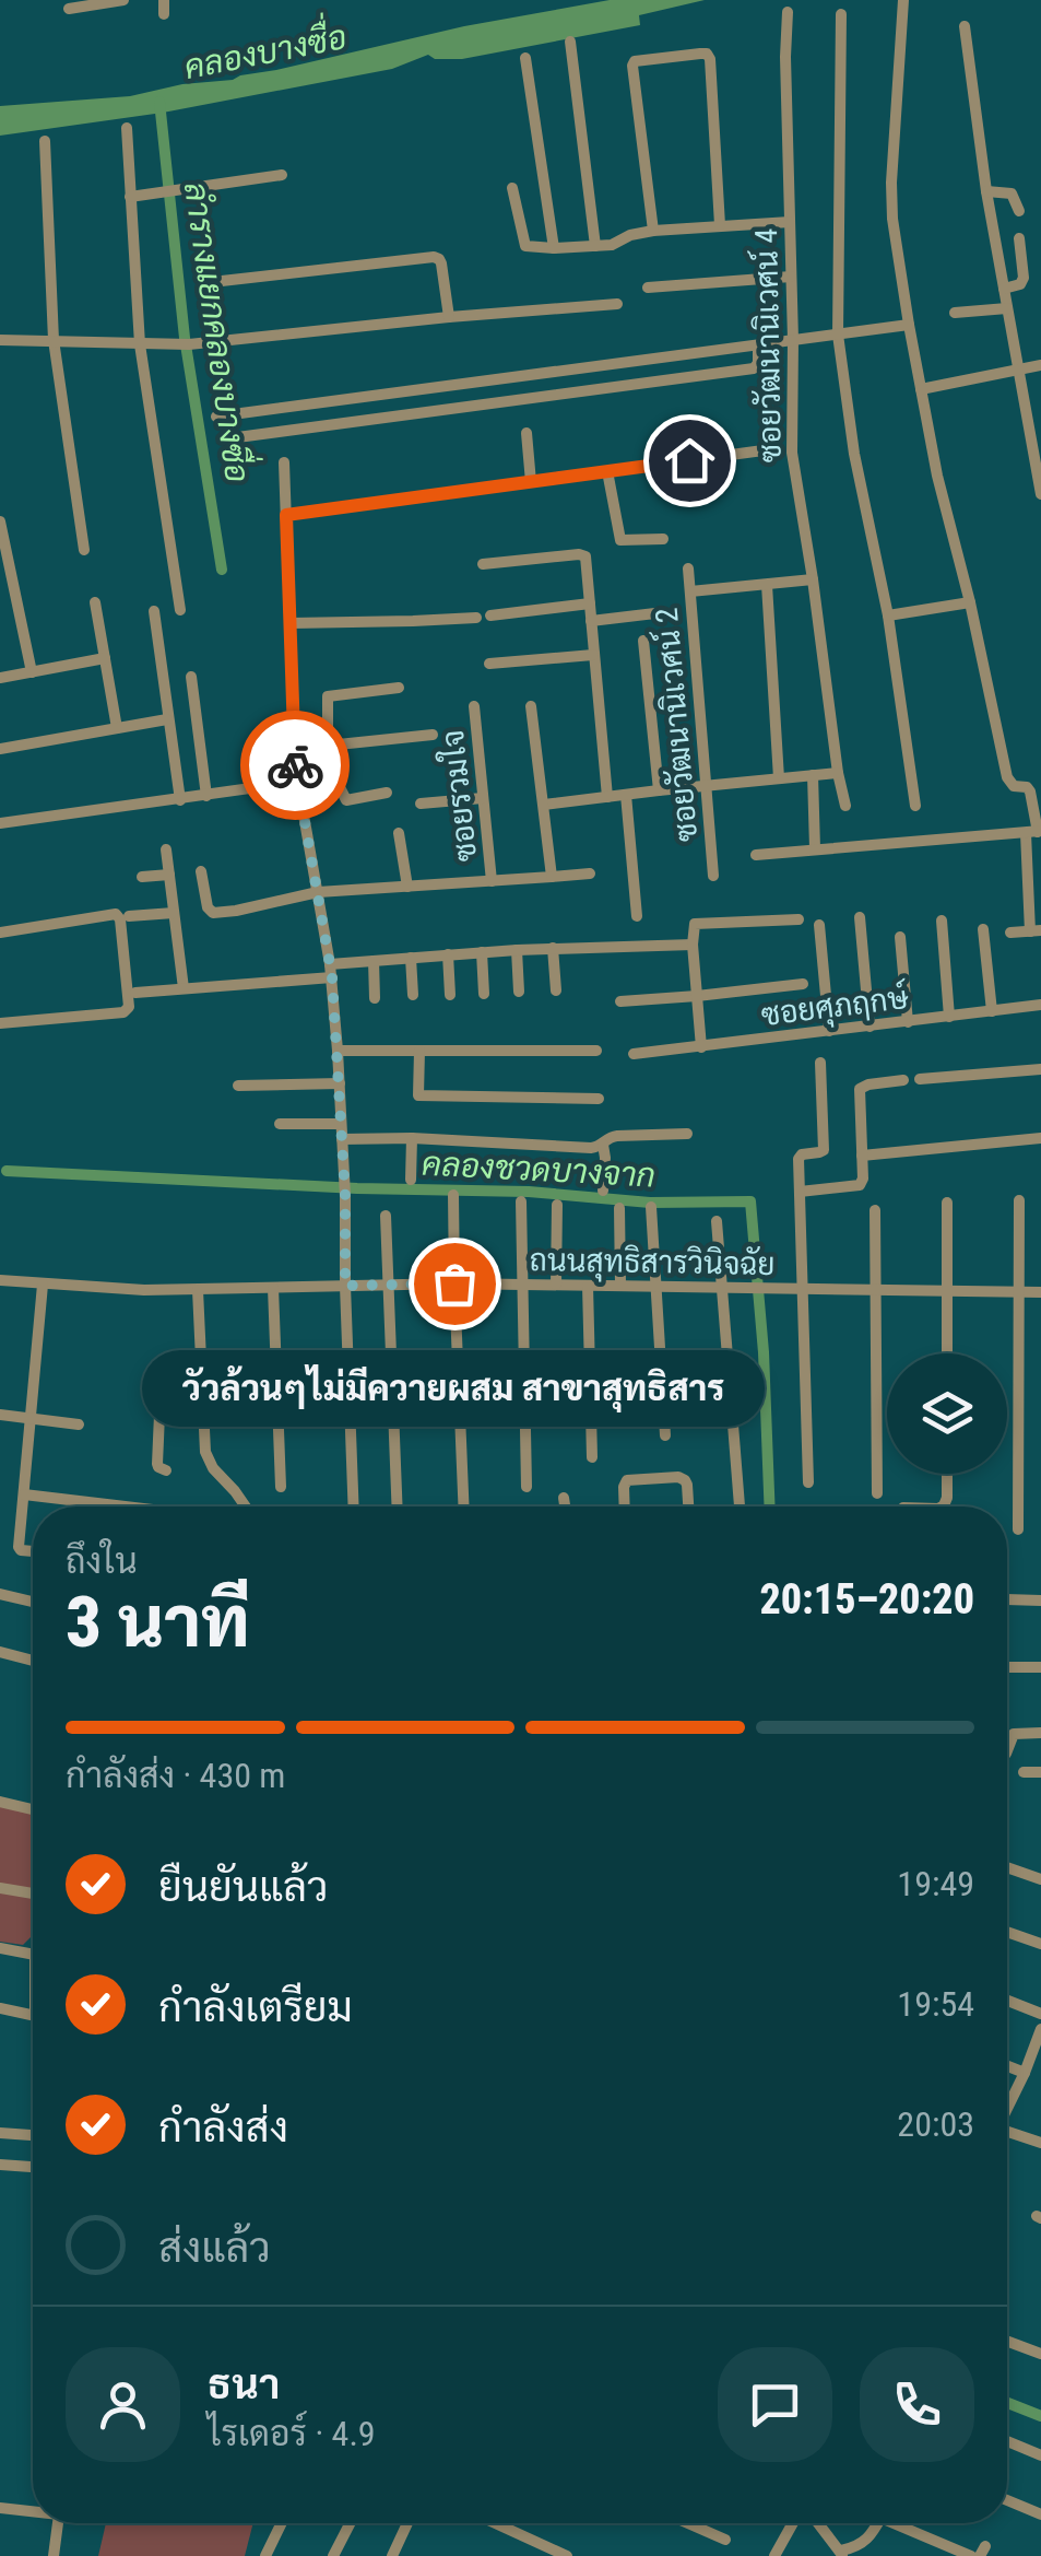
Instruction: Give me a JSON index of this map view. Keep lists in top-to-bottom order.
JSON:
{
  "streets": {
    "street": [
      "ซอยวัฒนานิเวศน์ 4",
      "ซอยวัฒนานิเวศน์ 2",
      "ซอยรวมใจ",
      "ซอยศุภฤกษ์",
      "ถนนสุทธิสารวินิจฉัย"
    ]
  },
  "water": ["คลองบางซื่อ", "ลำรางแยกคลองบางซื่อ", "คลองชวดบางจาก"],
  "places": ["วัวล้วนๆไม่มีควายผสม สาขาสุทธิสาร"],
  "page": {
    "bubble": "วัวล้วนๆไม่มีควายผสม สาขาสุทธิสาร",
    "heading": ["3 นาที", "ถึงใน", "20:15–20:20"],
    "panel": ["ธนา", "ไรเดอร์ · 4.9"],
    "bar": "กำลังส่ง · 430 m",
    "list": [
      ["ยืนยันแล้ว", "19:49"],
      ["กำลังเตรียม", "19:54"],
      ["กำลังส่ง", "20:03"],
      "ส่งแล้ว"
    ]
  }
}
